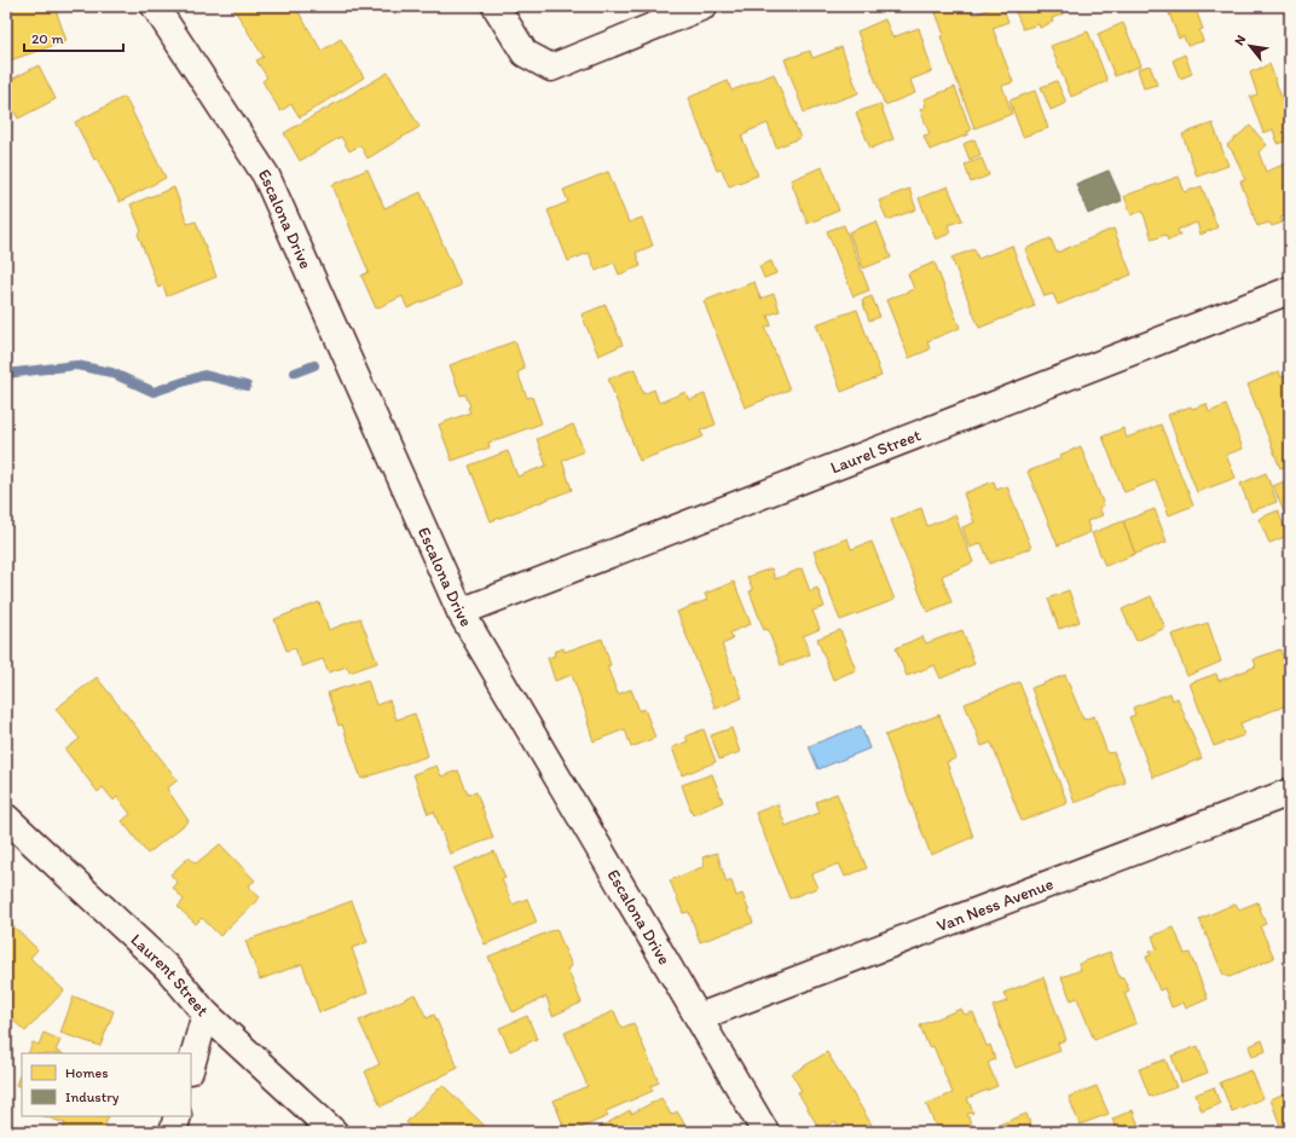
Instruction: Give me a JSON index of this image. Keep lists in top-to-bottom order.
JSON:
{
  "streets": {
    "street": [
      "Escalona Drive",
      "Laurel Street",
      "Van Ness Avenue",
      "Laurent Street"
    ]
  },
  "crossings": [
    ["Escalona Drive", "Laurel Street"],
    ["Escalona Drive", "Van Ness Avenue"]
  ],
  "legend": ["Homes", "Industry"],
  "scale_bar": "20 m",
  "north": "top left"
}
